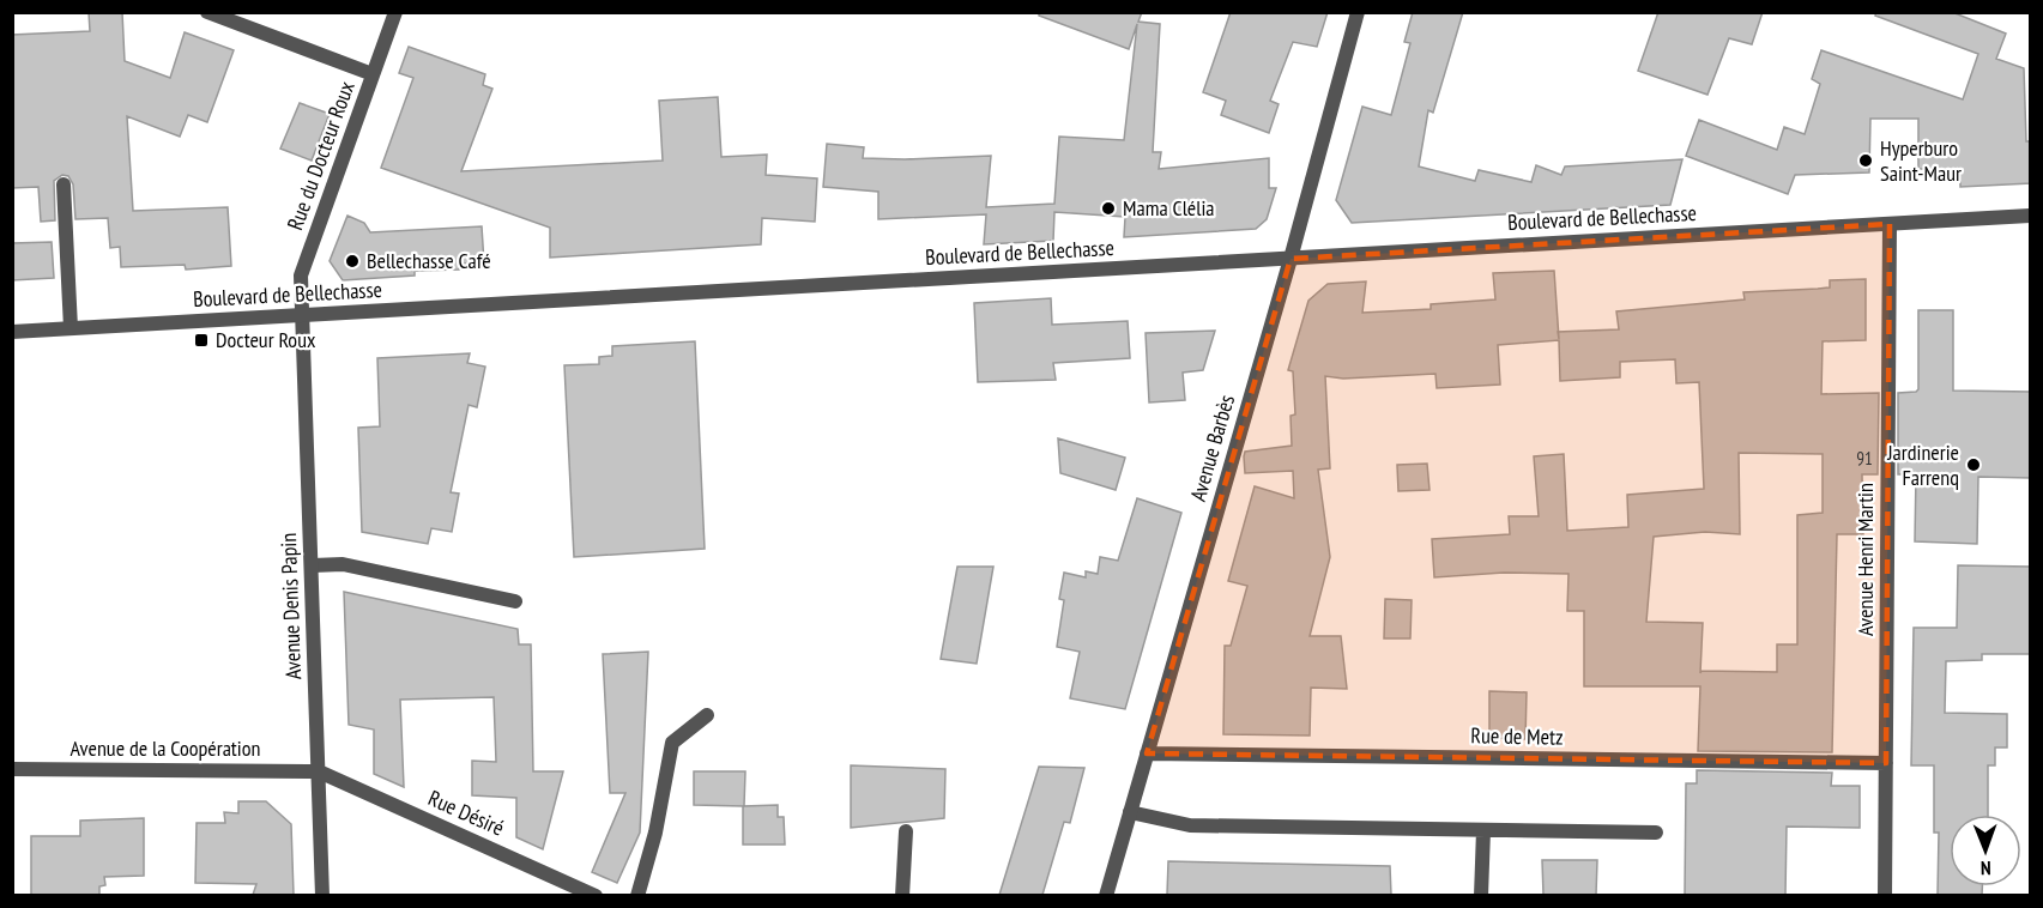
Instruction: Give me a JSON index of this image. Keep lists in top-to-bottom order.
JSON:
{
  "streets": {
    "street": [
      "Rue du Docteur Roux",
      "Boulevard de Bellechasse",
      "Avenue Barbès",
      "Avenue Henri Martin",
      "Avenue Denis Papin",
      "Rue de Metz",
      "Avenue de la Coopération",
      "Rue Désiré"
    ]
  },
  "crossings": [
    ["Rue du Docteur Roux", "Boulevard de Bellechasse"],
    ["Rue du Docteur Roux", "Avenue Denis Papin"],
    ["Boulevard de Bellechasse", "Avenue Barbès"],
    ["Boulevard de Bellechasse", "Avenue Henri Martin"],
    ["Boulevard de Bellechasse", "Avenue Denis Papin"],
    ["Avenue Barbès", "Rue de Metz"],
    ["Avenue Henri Martin", "Rue de Metz"],
    ["Avenue Denis Papin", "Avenue de la Coopération"],
    ["Avenue Denis Papin", "Rue Désiré"],
    ["Avenue de la Coopération", "Rue Désiré"]
  ],
  "places": {
    "other": [
      "Hyperburo Saint-Maur",
      "Mama Clélia",
      "Bellechasse Café",
      "Jardinerie Farrenq"
    ],
    "transit": ["Docteur Roux"]
  },
  "house_numbers": ["91"],
  "north": "bottom"
}
